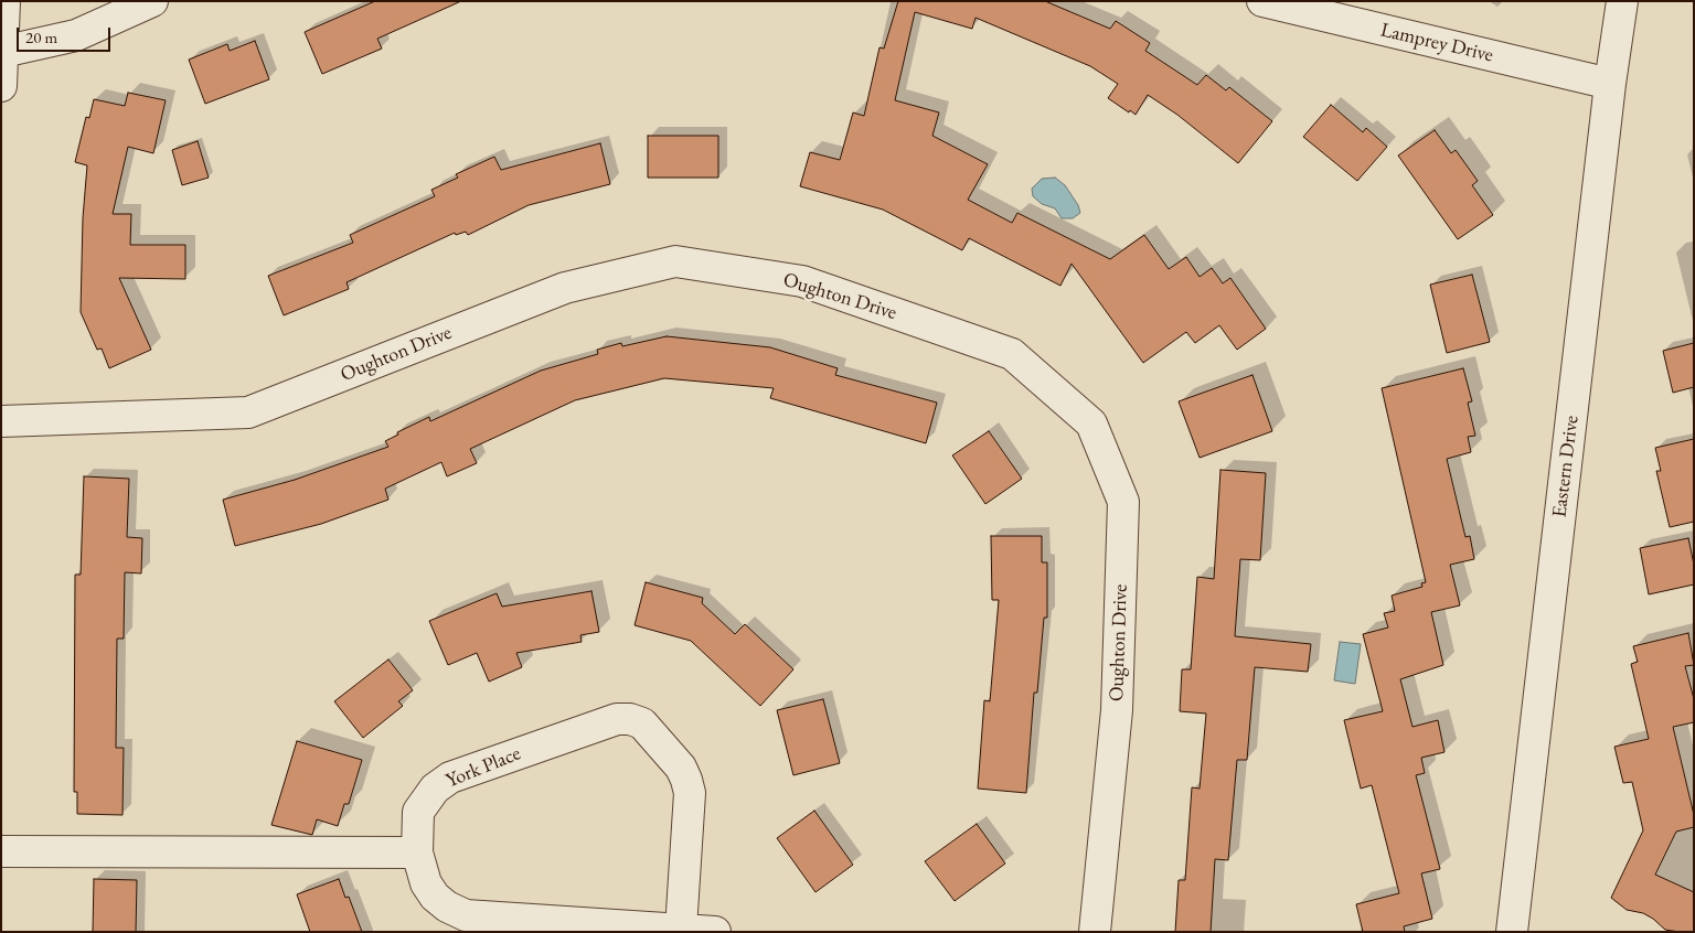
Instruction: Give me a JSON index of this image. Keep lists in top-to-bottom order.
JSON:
{
  "streets": {
    "street": [
      "Lamprey Drive",
      "Oughton Drive",
      "Eastern Drive",
      "York Place"
    ]
  },
  "crossings": [
    ["Lamprey Drive", "Eastern Drive"]
  ],
  "scale_bar": "20 m"
}
